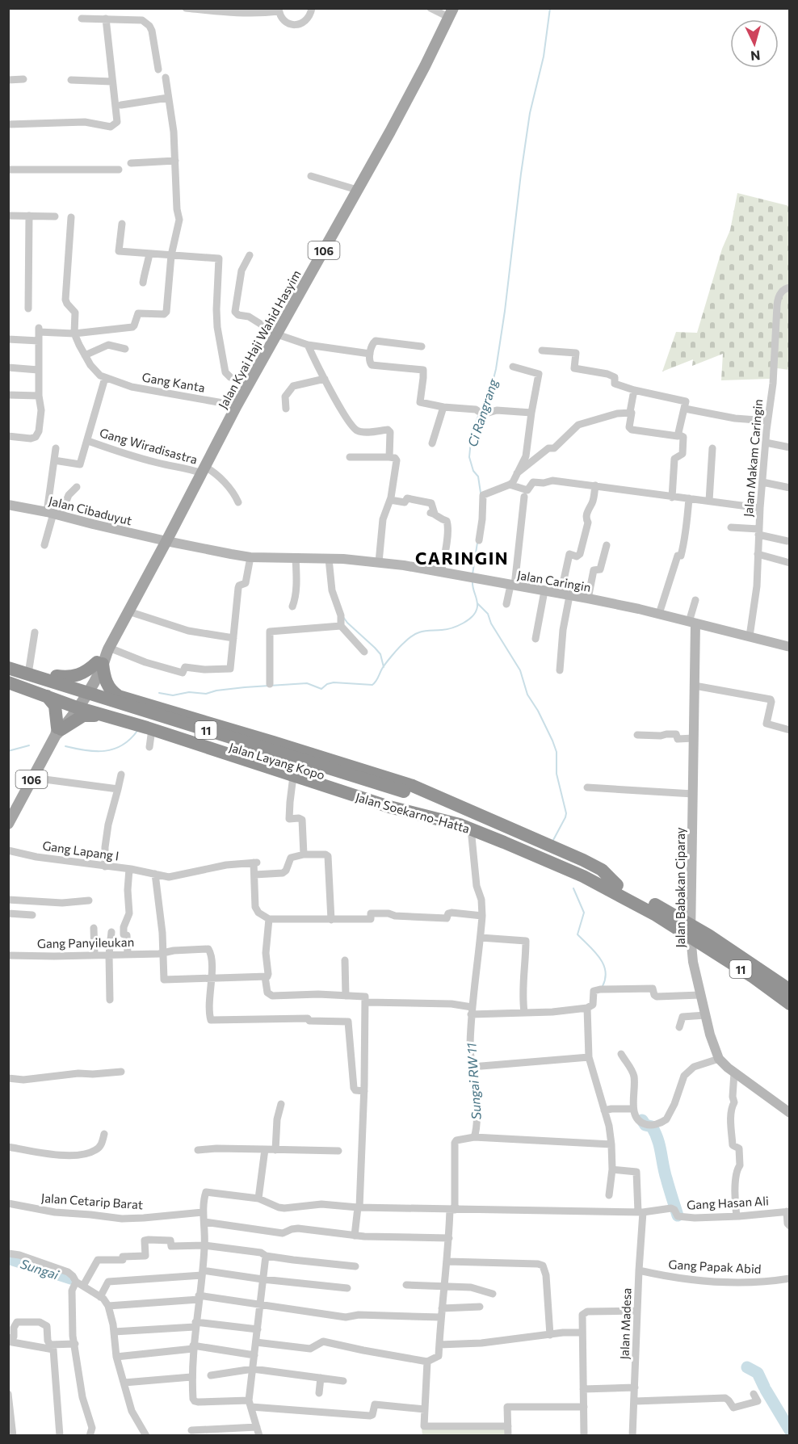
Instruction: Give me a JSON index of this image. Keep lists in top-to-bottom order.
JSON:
{
  "streets": {
    "highway": ["11", "Jalan Layang Kopo", "Jalan Soekarno-Hatta"],
    "main road": ["106", "Jalan Kyai Haji Wahid Hasyim"],
    "street": [
      "Gang Kanta",
      "Gang Wiradisastra",
      "Jalan Makam Caringin",
      "Jalan Cibaduyut",
      "Jalan Caringin",
      "Gang Lapang I",
      "Jalan Babakan Ciparay",
      "Gang Panyileukan",
      "Jalan Cetarip Barat",
      "Gang Hasan Ali",
      "Gang Papak Abid",
      "Jalan Madesa"
    ]
  },
  "crossings": [
    ["Jalan Kyai Haji Wahid Hasyim", "Gang Kanta"],
    ["Jalan Kyai Haji Wahid Hasyim", "Gang Wiradisastra"],
    ["Jalan Kyai Haji Wahid Hasyim", "Jalan Cibaduyut"],
    ["Jalan Kyai Haji Wahid Hasyim", "Jalan Caringin"],
    ["Jalan Kyai Haji Wahid Hasyim", "Jalan Soekarno-Hatta"],
    ["Jalan Makam Caringin", "Jalan Caringin"],
    ["Jalan Cibaduyut", "Jalan Caringin"],
    ["Jalan Caringin", "Jalan Babakan Ciparay"],
    ["Jalan Layang Kopo", "Jalan Soekarno-Hatta"],
    ["Jalan Soekarno-Hatta", "Jalan Babakan Ciparay"],
    ["Gang Hasan Ali", "Jalan Madesa"],
    ["Gang Papak Abid", "Jalan Madesa"]
  ],
  "districts": ["CARINGIN"],
  "water": ["Ci Rangrang", "Sungai RW 11", "Sungai"],
  "north": "bottom"
}
